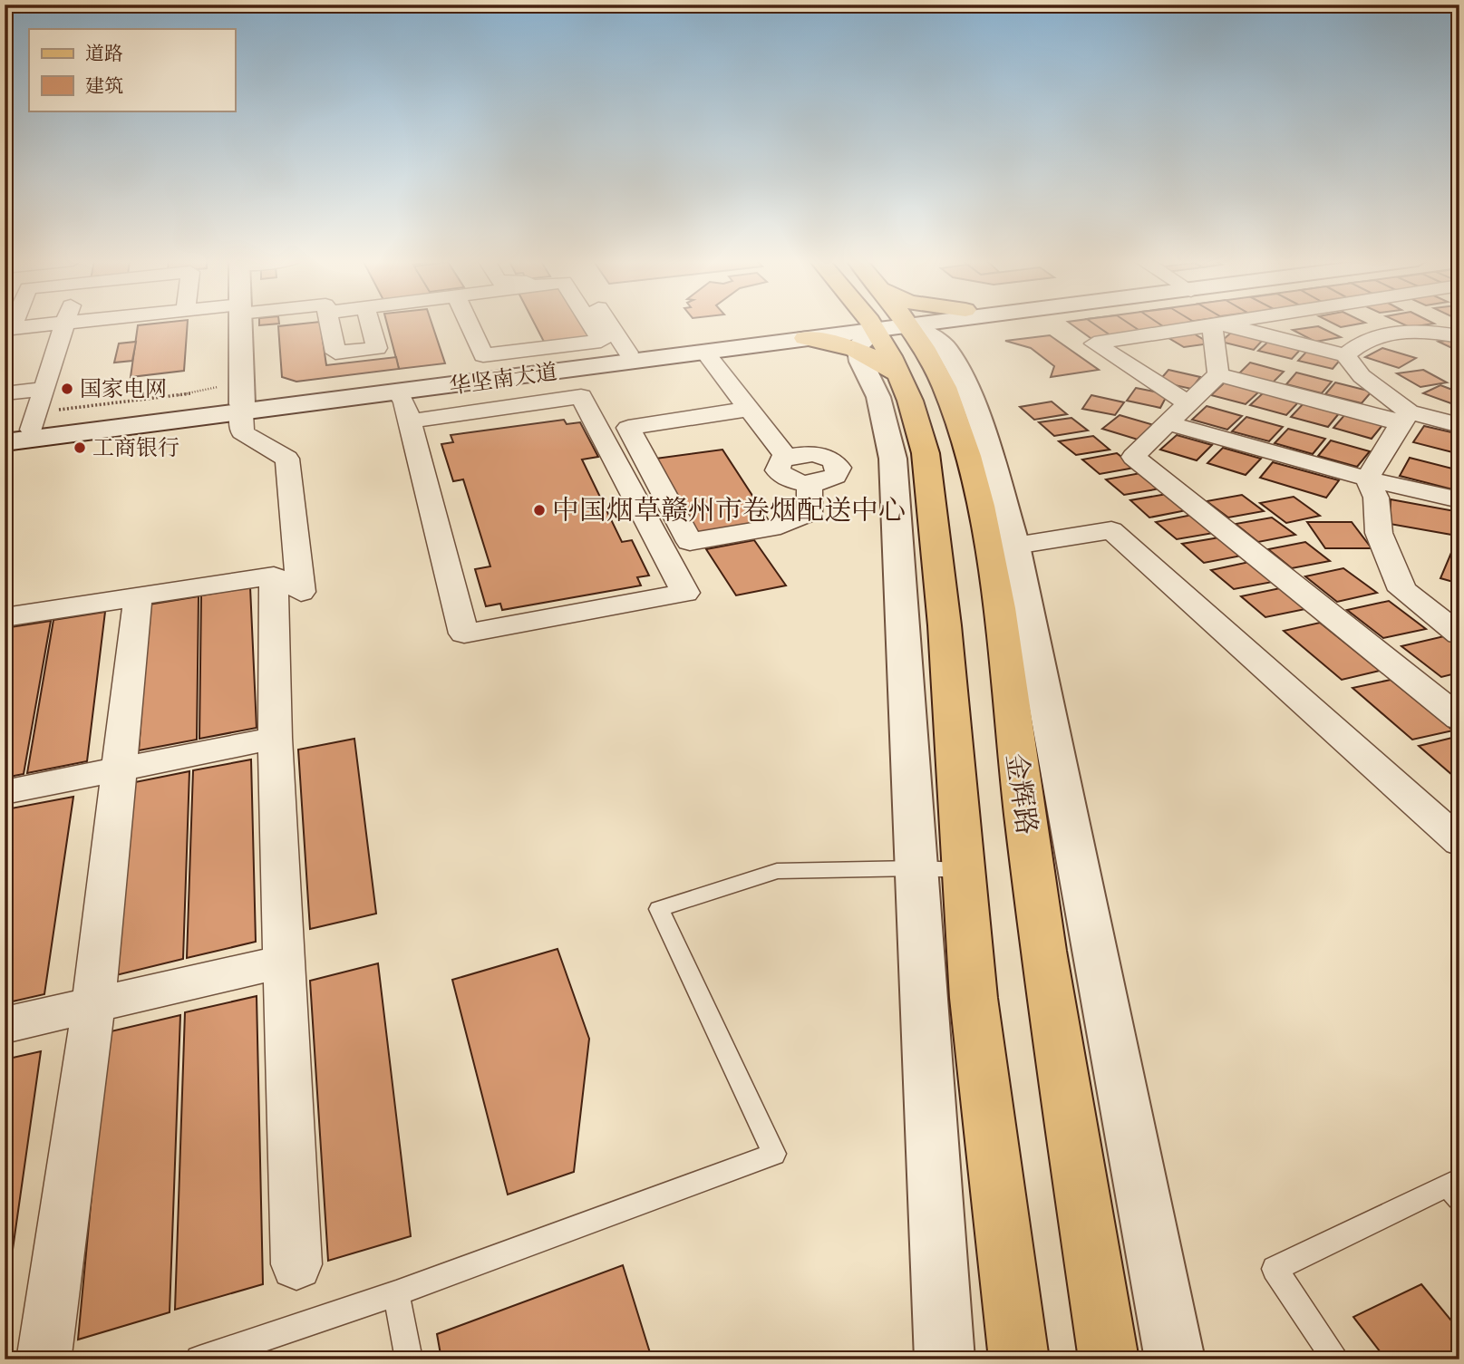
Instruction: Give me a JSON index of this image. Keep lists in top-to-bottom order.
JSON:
{
  "streets": {
    "main road": ["华坚南大道", "金辉路"]
  },
  "places": ["国家电网", "工商银行", "中国烟草赣州市卷烟配送中心"],
  "legend": ["道路", "建筑"]
}
